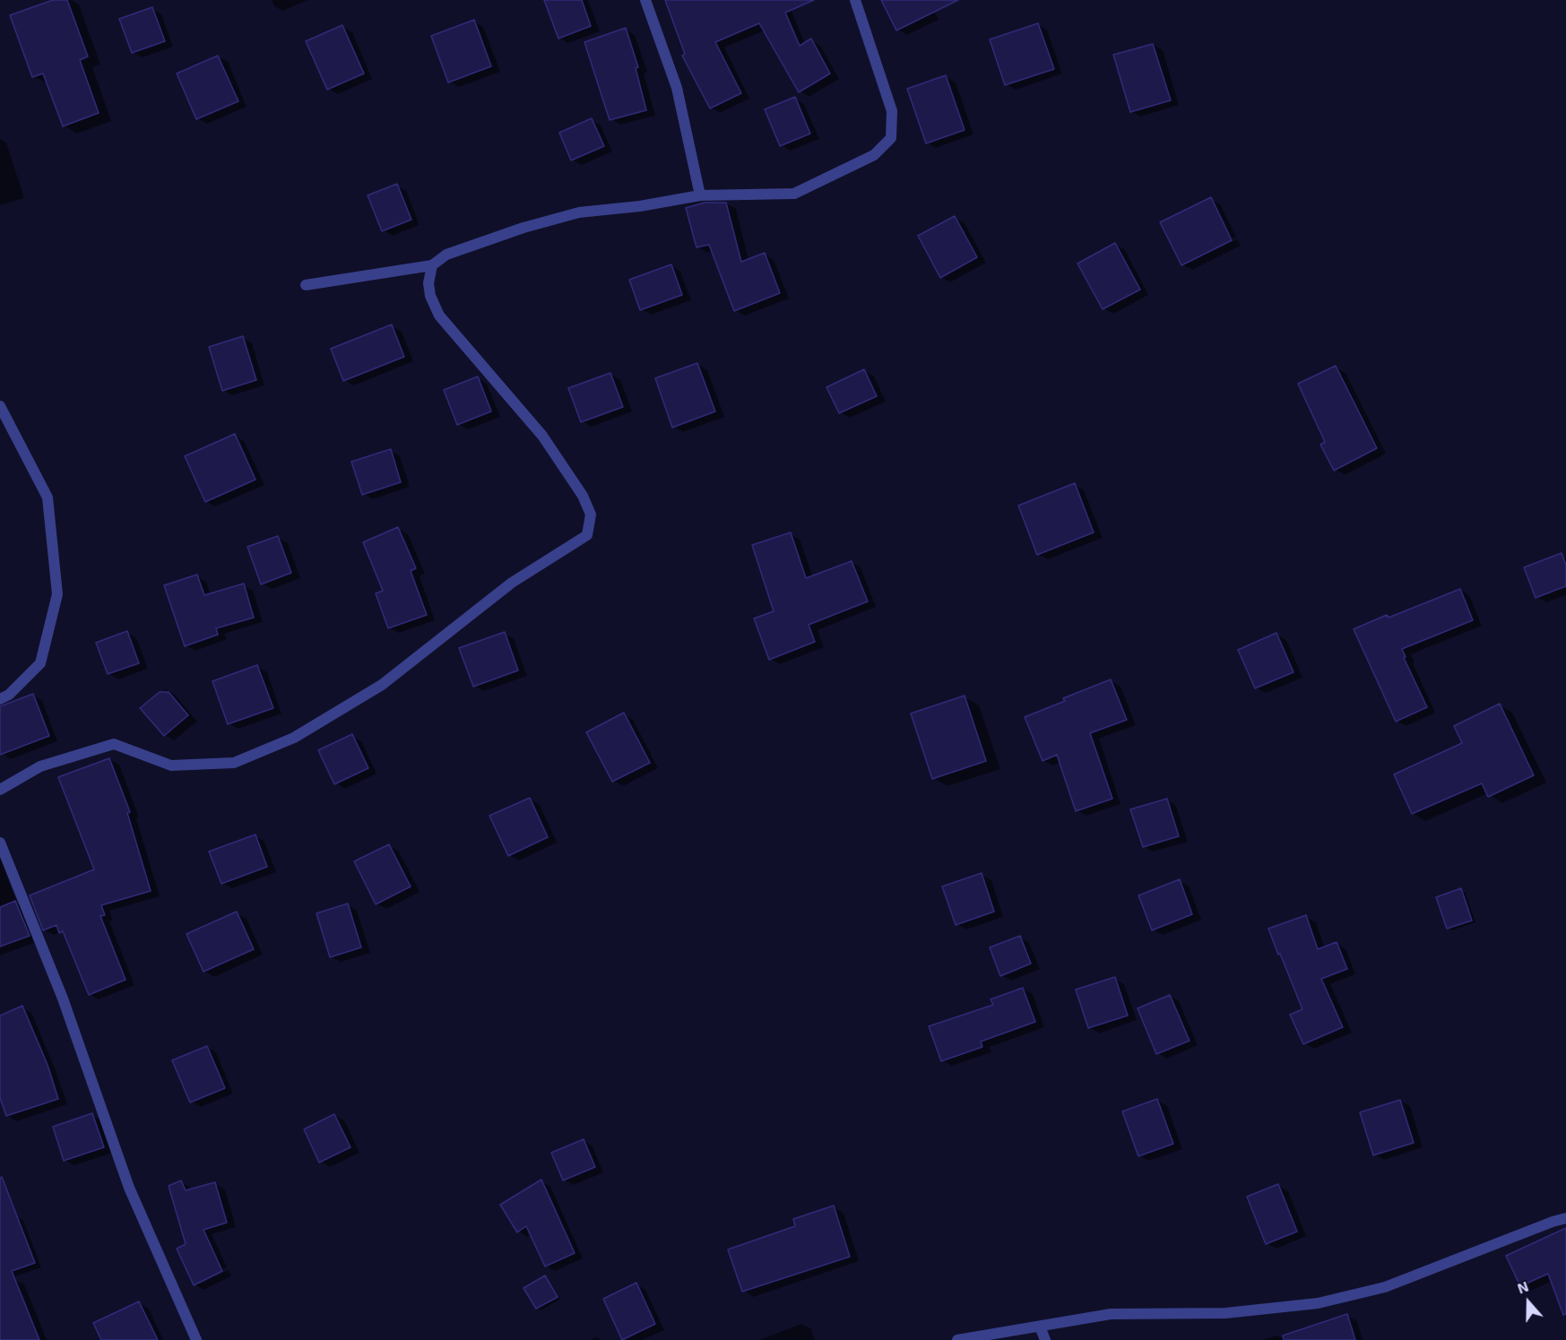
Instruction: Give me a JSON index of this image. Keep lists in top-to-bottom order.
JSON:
{
  "north": "top"
}
